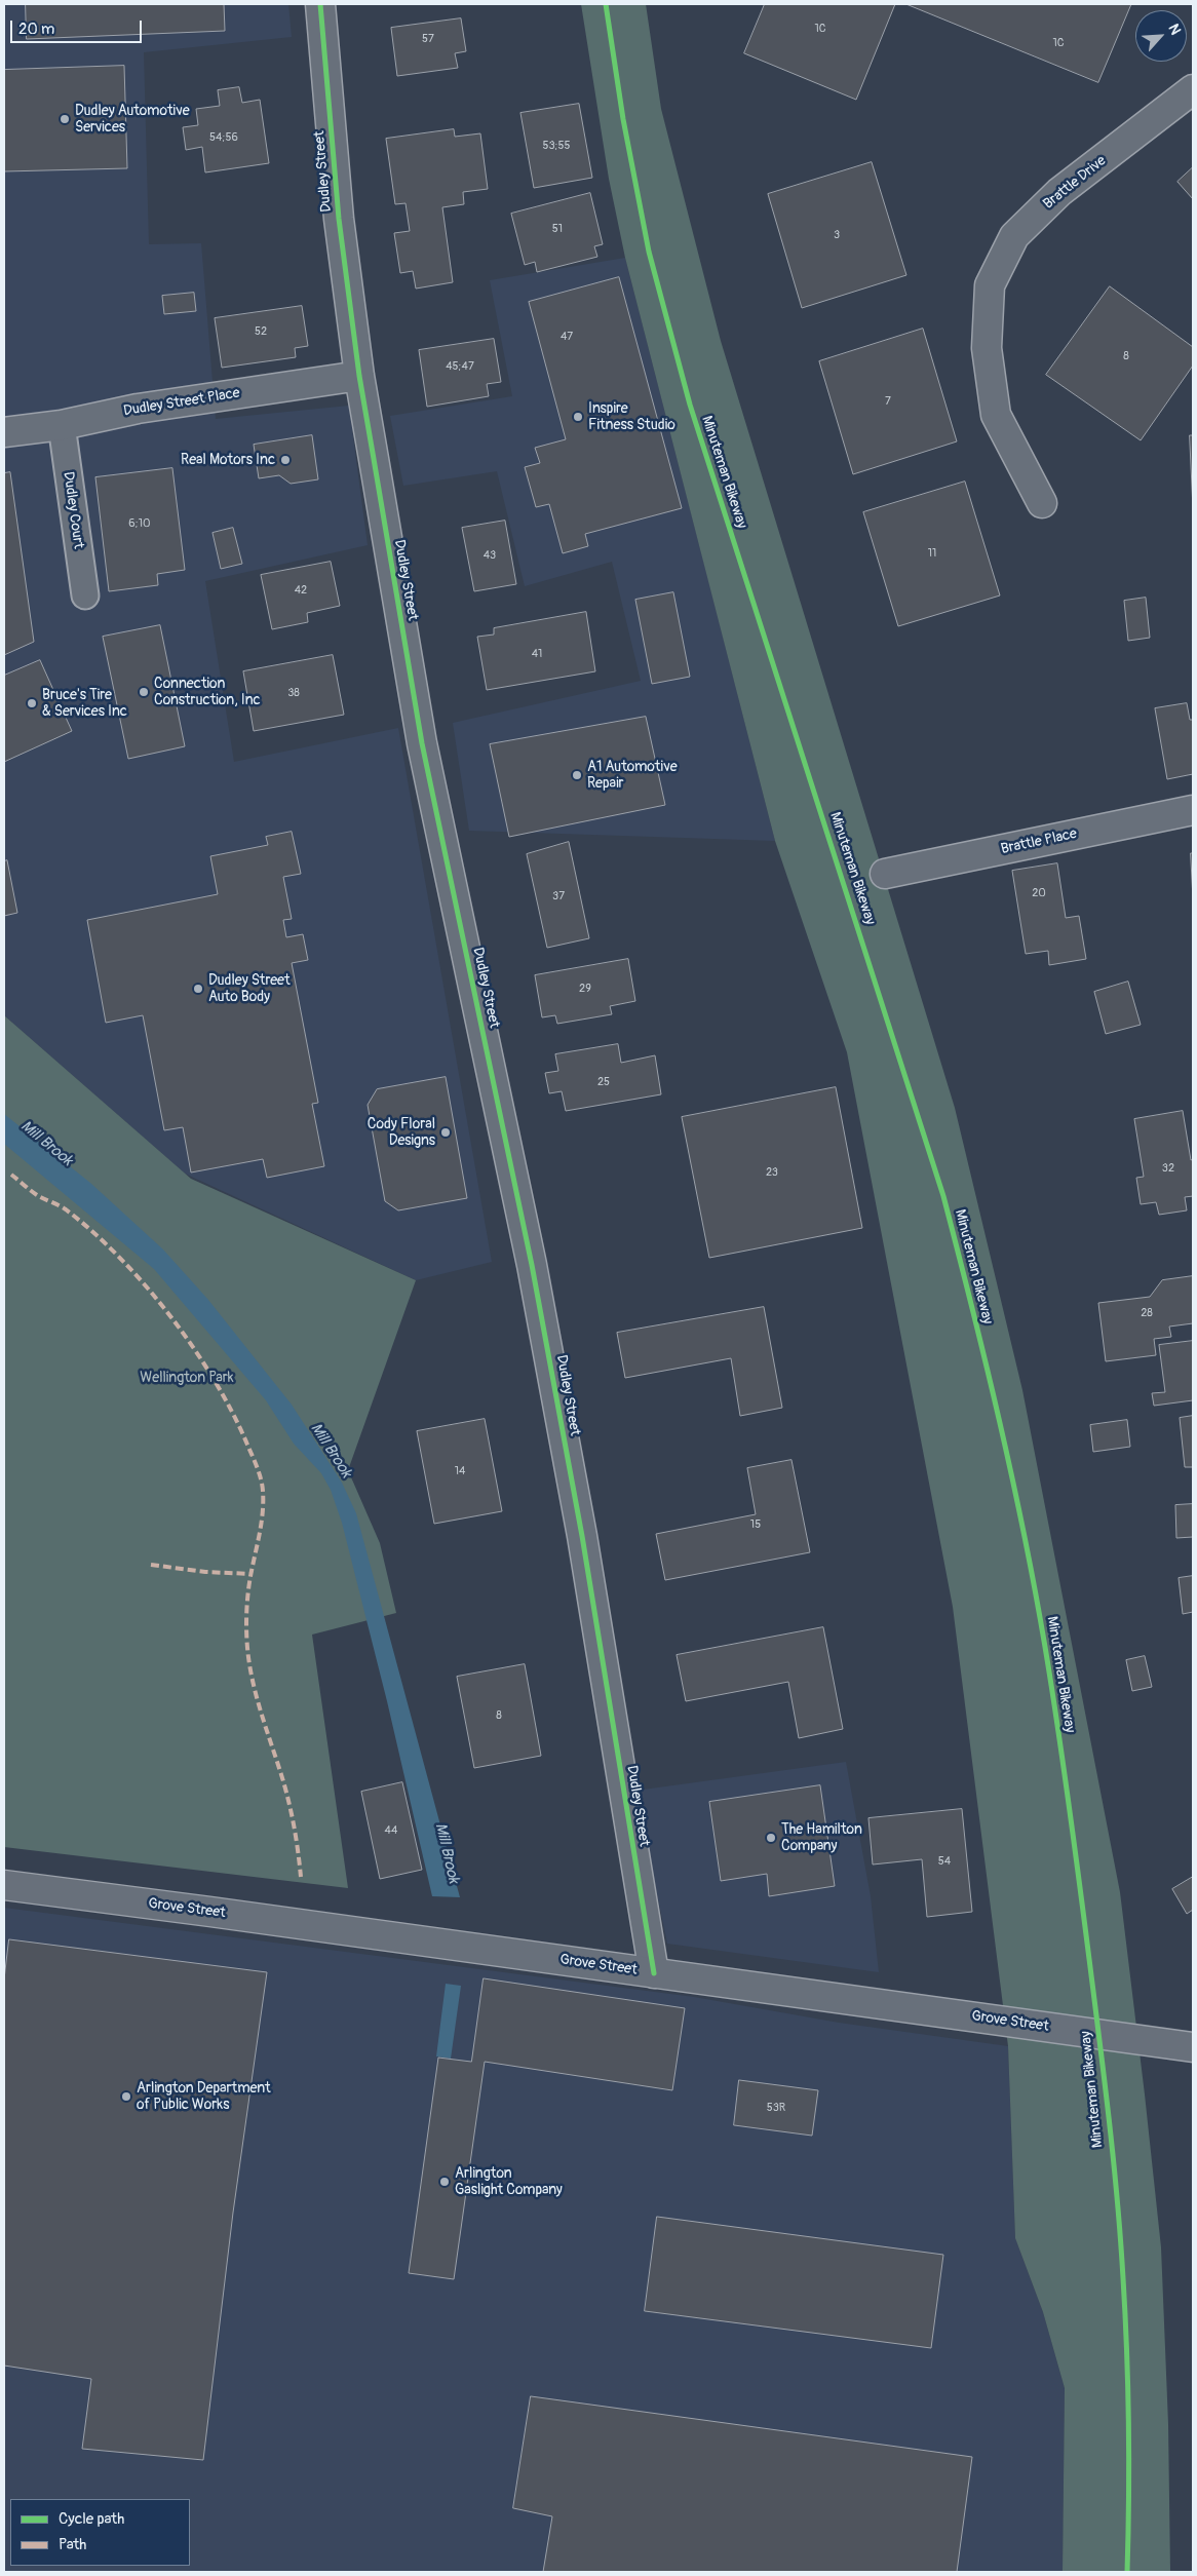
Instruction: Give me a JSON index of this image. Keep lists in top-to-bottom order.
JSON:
{
  "streets": {
    "street": [
      "Dudley Street",
      "Brattle Drive",
      "Dudley Street Place",
      "Brattle Place",
      "Grove Street"
    ],
    "lane": ["Dudley Court"],
    "cycle path": ["Minuteman Bikeway"]
  },
  "crossings": [
    ["Dudley Street", "Dudley Street Place"],
    ["Dudley Street", "Grove Street"],
    ["Dudley Street Place", "Dudley Court"]
  ],
  "water": ["Mill Brook"],
  "parks": ["Wellington Park"],
  "places": [
    "Dudley Automotive Services",
    "Inspire Fitness Studio",
    "Real Motors Inc",
    "Connection Construction, Inc",
    "Bruce's Tire & Services Inc",
    "A1 Automotive Repair",
    "Dudley Street Auto Body",
    "Cody Floral Designs",
    "The Hamilton Company",
    "Arlington Department of Public Works",
    "Arlington Gaslight Company"
  ],
  "house_numbers": [
    "1C",
    "57",
    "1C",
    "54;56",
    "53;55",
    "51",
    "3",
    "52",
    "47",
    "8",
    "45;47",
    "7",
    "6;10",
    "11",
    "43",
    "42",
    "41",
    "38",
    "20",
    "37",
    "29",
    "25",
    "32",
    "23",
    "28",
    "14",
    "15",
    "8",
    "44",
    "54",
    "53R"
  ],
  "legend": ["Cycle path", "Path"],
  "scale_bar": "20 m",
  "north": "top right"
}
